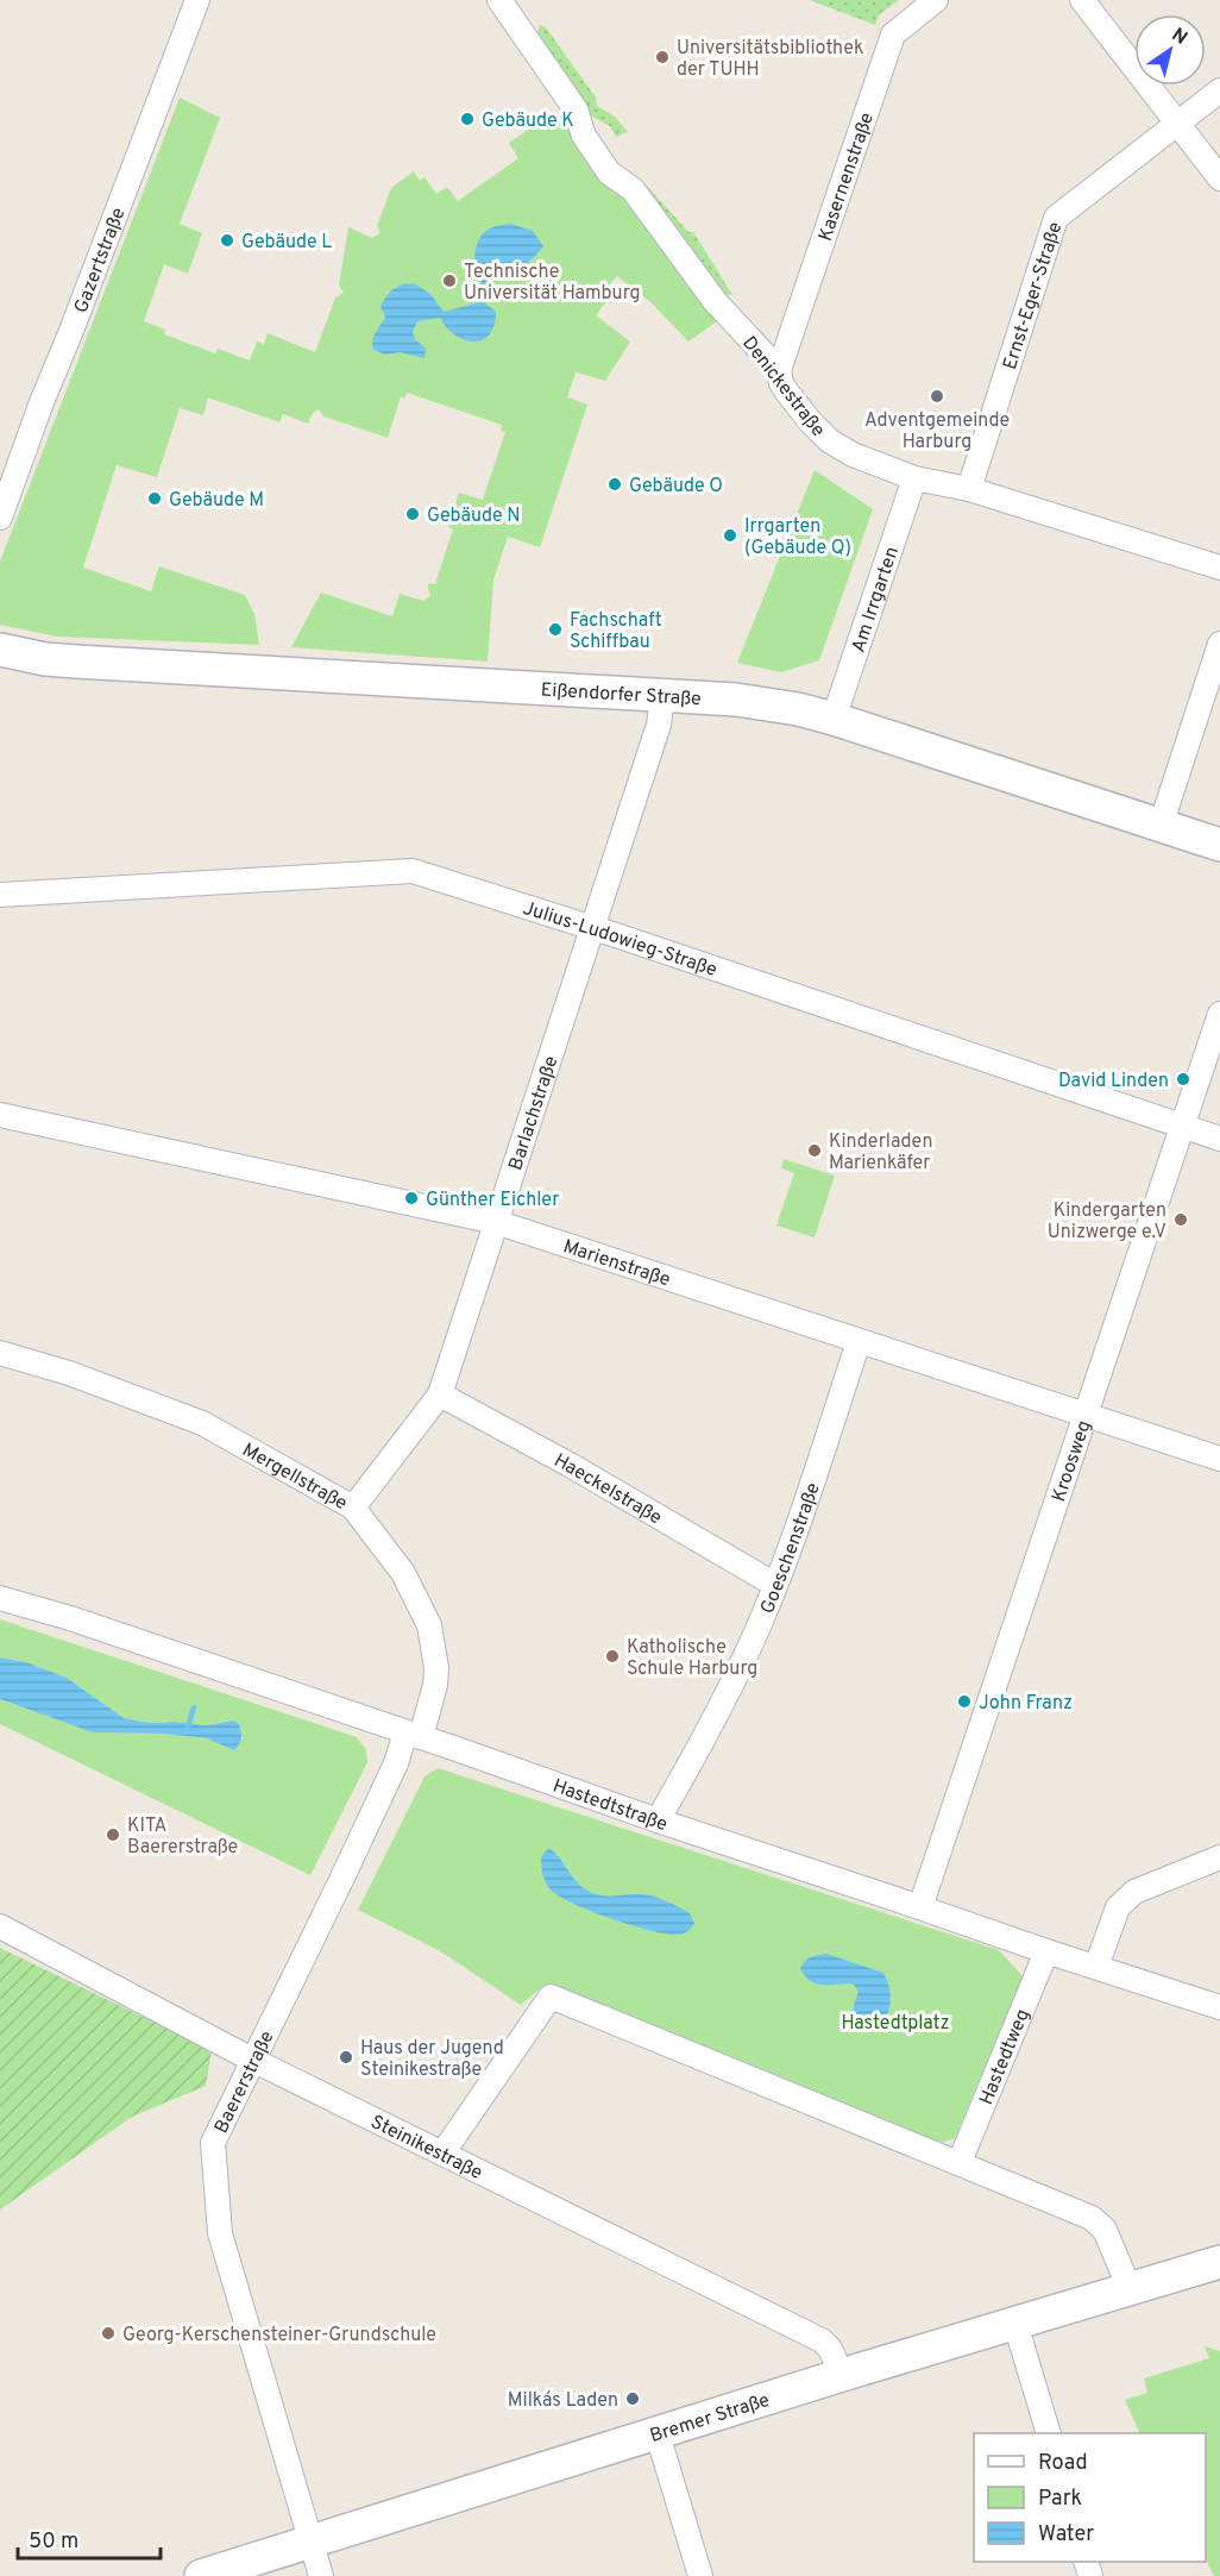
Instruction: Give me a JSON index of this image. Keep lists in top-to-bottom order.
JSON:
{
  "streets": {
    "main road": ["Eißendorfer Straße", "Bremer Straße"],
    "street": [
      "Kasernenstraße",
      "Gazertstraße",
      "Ernst-Eger-Straße",
      "Denickestraße",
      "Am Irrgarten",
      "Julius-Ludowieg-Straße",
      "Barlachstraße",
      "Marienstraße",
      "Kroosweg",
      "Mergellstraße",
      "Haeckelstraße",
      "Goeschenstraße",
      "Hastedtstraße",
      "Hastedtweg",
      "Baererstraße",
      "Steinikestraße"
    ]
  },
  "crossings": [
    ["Kasernenstraße", "Denickestraße"],
    ["Ernst-Eger-Straße", "Denickestraße"],
    ["Denickestraße", "Am Irrgarten"],
    ["Am Irrgarten", "Eißendorfer Straße"],
    ["Eißendorfer Straße", "Barlachstraße"],
    ["Julius-Ludowieg-Straße", "Barlachstraße"],
    ["Julius-Ludowieg-Straße", "Kroosweg"],
    ["Barlachstraße", "Marienstraße"],
    ["Barlachstraße", "Mergellstraße"],
    ["Barlachstraße", "Haeckelstraße"],
    ["Marienstraße", "Kroosweg"],
    ["Marienstraße", "Goeschenstraße"],
    ["Kroosweg", "Hastedtstraße"],
    ["Mergellstraße", "Hastedtstraße"],
    ["Mergellstraße", "Baererstraße"],
    ["Haeckelstraße", "Goeschenstraße"],
    ["Goeschenstraße", "Hastedtstraße"],
    ["Hastedtstraße", "Hastedtweg"],
    ["Hastedtstraße", "Baererstraße"],
    ["Baererstraße", "Steinikestraße"],
    ["Baererstraße", "Bremer Straße"],
    ["Steinikestraße", "Bremer Straße"]
  ],
  "parks": ["Hastedtplatz"],
  "places": [
    "Universitätsbibliothek der TUHH",
    "Gebäude K",
    "Gebäude L",
    "Technische Universität Hamburg",
    "Adventgemeinde Harburg",
    "Gebäude O",
    "Gebäude M",
    "Gebäude N",
    "Irrgarten (Gebäude Q)",
    "Fachschaft Schiffbau",
    "David Linden",
    "Kinderladen Marienkäfer",
    "Günther Eichler",
    "Kindergarten Unizwerge e.V",
    "Katholische Schule Harburg",
    "John Franz",
    "KITA Baererstraße",
    "Haus der Jugend Steinikestraße",
    "Georg-Kerschensteiner-Grundschule",
    "Milka´s Laden"
  ],
  "legend": ["Road", "Park", "Water"],
  "scale_bar": "50 m",
  "north": "top right"
}
